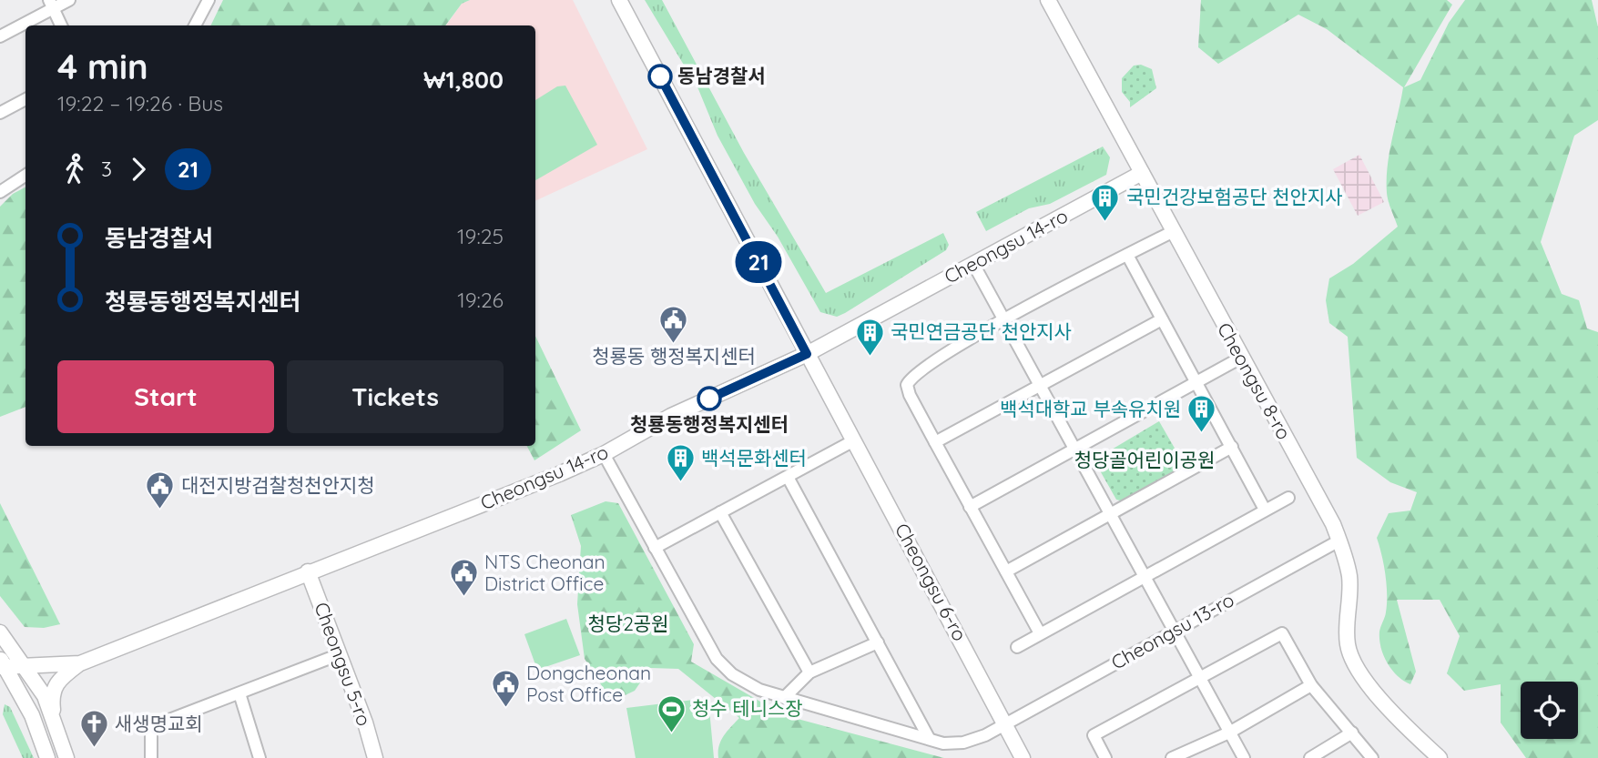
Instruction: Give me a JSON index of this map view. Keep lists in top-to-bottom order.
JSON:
{
  "streets": {
    "street": [
      "Cheongsu 14-ro",
      "Cheongsu 8-ro",
      "Cheongsu 6-ro",
      "Cheongsu 13-ro",
      "Cheongsu 5-ro"
    ]
  },
  "crossings": [
    ["Cheongsu 14-ro", "Cheongsu 8-ro"],
    ["Cheongsu 14-ro", "Cheongsu 6-ro"],
    ["Cheongsu 14-ro", "Cheongsu 5-ro"],
    ["Cheongsu 8-ro", "Cheongsu 13-ro"],
    ["Cheongsu 6-ro", "Cheongsu 13-ro"]
  ],
  "parks": ["청당골어린이공원", "청당2공원"],
  "places": {
    "other": ["동남경찰서", "청룡동행정복지센터"],
    "building": [
      "국민건강보험공단 천안지사",
      "국민연금공단 천안지사",
      "백석대학교 부속유치원",
      "백석문화센터"
    ],
    "public building": [
      "청룡동 행정복지센터",
      "대전지방검찰청천안지청",
      "NTS Cheonan District Office",
      "Dongcheonan Post Office"
    ],
    "sports": ["청수 테니스장"],
    "church": ["새생명교회"]
  },
  "lines": ["bus line 21"],
  "page": {
    "on_map": "21",
    "heading": ["4 min", "19:22 – 19:26 · Bus", "₩1,800"],
    "legs": ["3", "21"],
    "list": [
      {
        "name": "동남경찰서",
        "value": "19:25"
      },
      {
        "name": "청룡동행정복지센터",
        "value": "19:26"
      }
    ],
    "buttons": ["Start", "Tickets"]
  }
}
